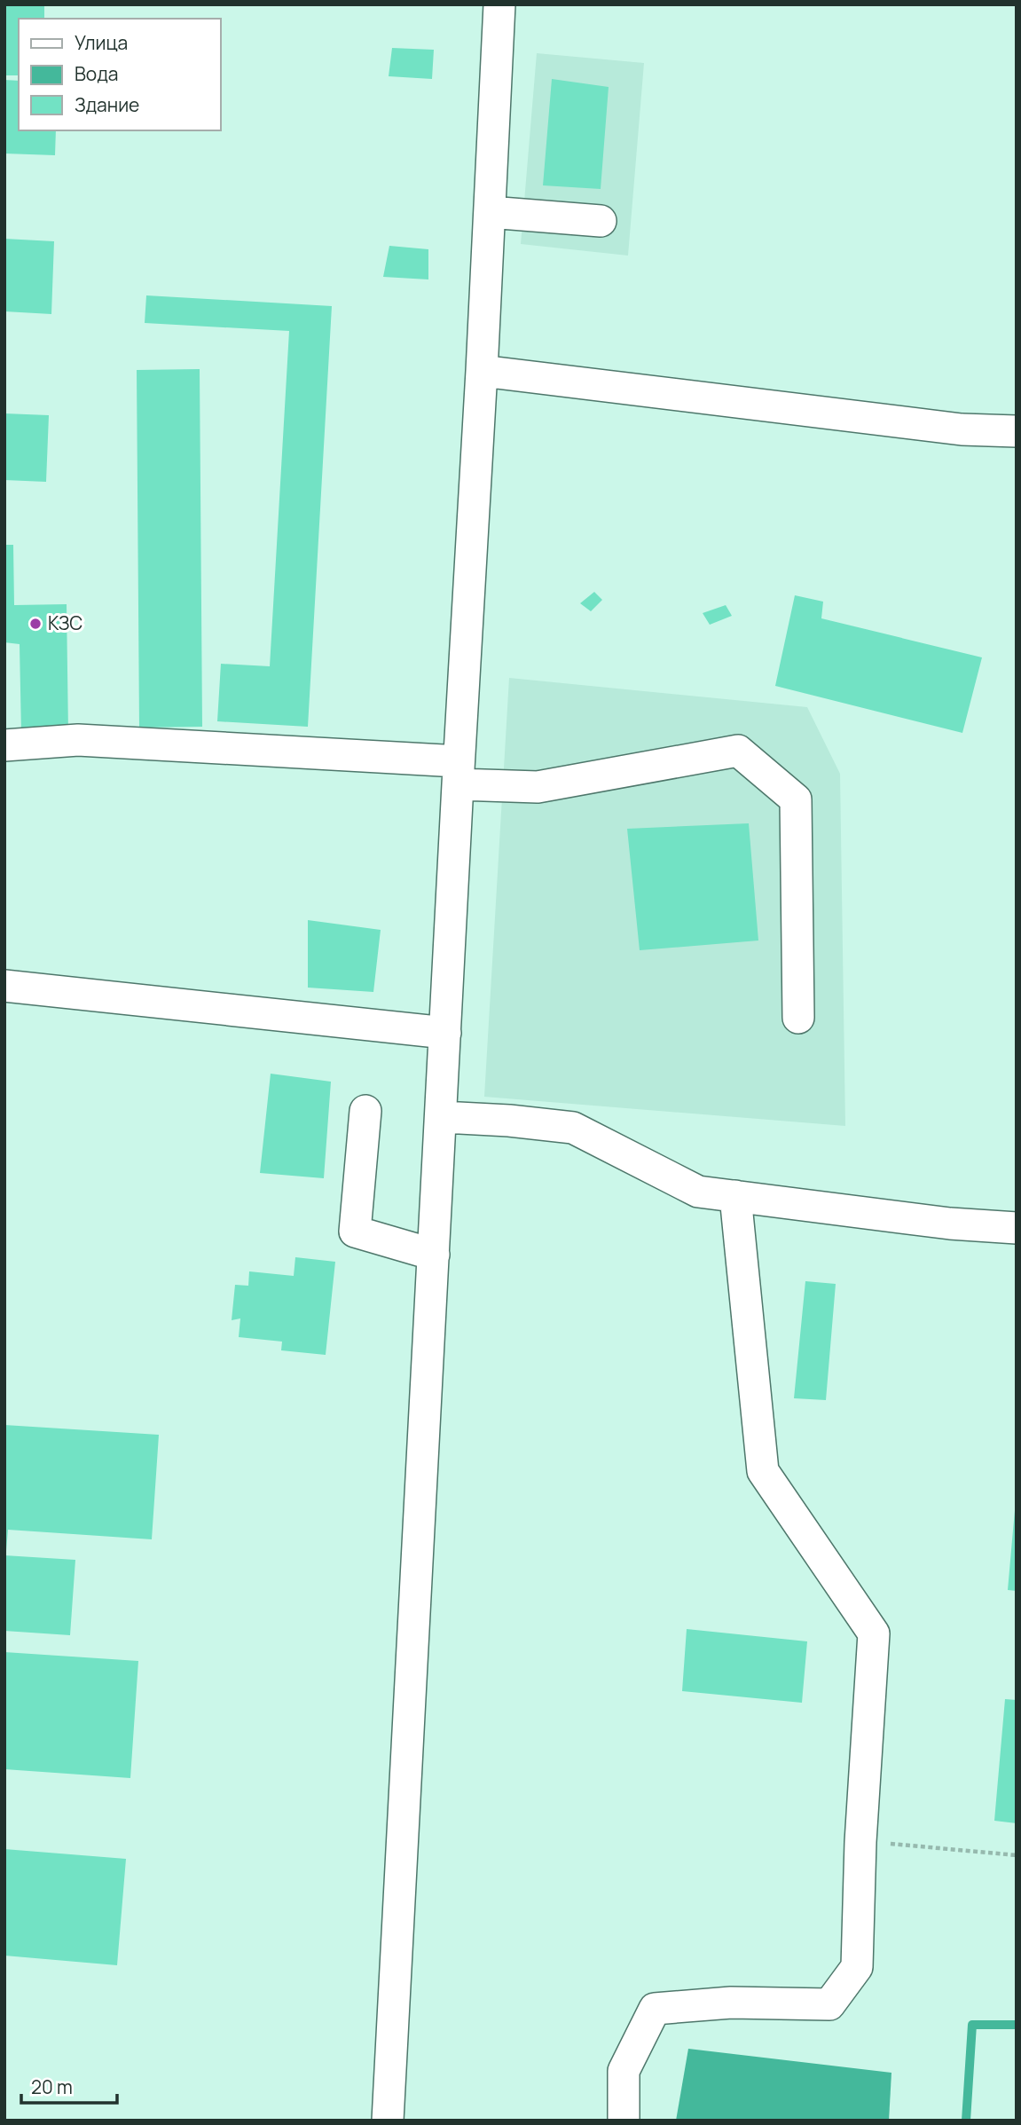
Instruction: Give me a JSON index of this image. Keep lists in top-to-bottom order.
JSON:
{
  "places": ["КЗС"],
  "legend": ["Улица", "Вода", "Здание"],
  "scale_bar": "20 m"
}
